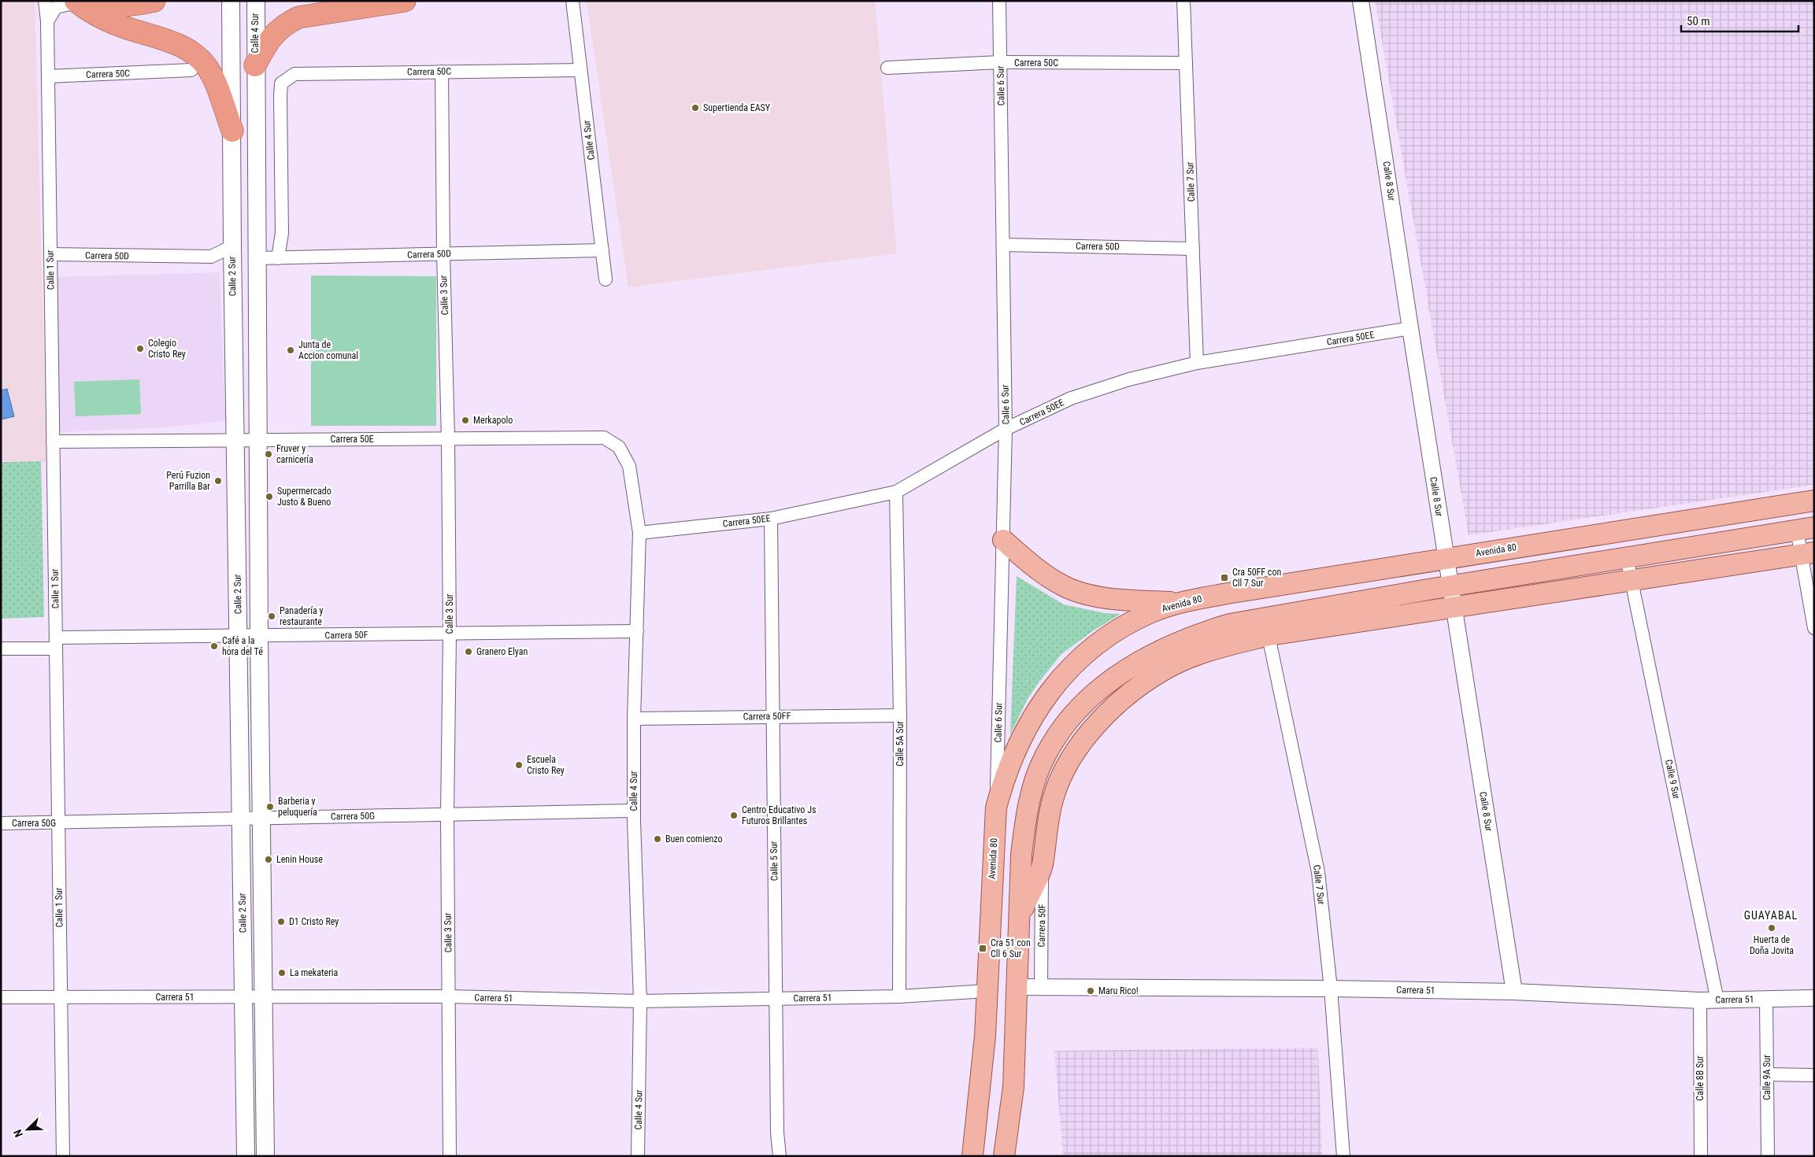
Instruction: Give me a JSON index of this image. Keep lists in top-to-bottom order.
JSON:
{
  "streets": {
    "main road": ["Calle 4 Sur", "Calle 2 Sur", "Avenida 80"],
    "street": [
      "Carrera 50C",
      "Calle 6 Sur",
      "Calle 8 Sur",
      "Calle 7 Sur",
      "Carrera 50D",
      "Calle 1 Sur",
      "Calle 3 Sur",
      "Carrera 50EE",
      "Carrera 50E",
      "Carrera 50F",
      "Carrera 50FF",
      "Calle 5A Sur",
      "Calle 9 Sur",
      "Carrera 50G",
      "Calle 5 Sur",
      "Carrera 51",
      "Calle 9A Sur",
      "Calle 8B Sur"
    ]
  },
  "crossings": [
    ["Calle 4 Sur", "Carrera 50C"],
    ["Calle 4 Sur", "Carrera 50D"],
    ["Calle 4 Sur", "Calle 2 Sur"],
    ["Calle 4 Sur", "Carrera 50EE"],
    ["Calle 4 Sur", "Carrera 50E"],
    ["Calle 4 Sur", "Carrera 50F"],
    ["Calle 4 Sur", "Carrera 50FF"],
    ["Calle 4 Sur", "Carrera 50G"],
    ["Calle 4 Sur", "Carrera 51"],
    ["Carrera 50C", "Calle 6 Sur"],
    ["Carrera 50C", "Calle 7 Sur"],
    ["Carrera 50C", "Carrera 50D"],
    ["Carrera 50C", "Calle 1 Sur"],
    ["Carrera 50C", "Calle 3 Sur"],
    ["Calle 6 Sur", "Carrera 50D"],
    ["Calle 6 Sur", "Carrera 50EE"],
    ["Calle 6 Sur", "Avenida 80"],
    ["Calle 8 Sur", "Carrera 50EE"],
    ["Calle 8 Sur", "Avenida 80"],
    ["Calle 8 Sur", "Carrera 51"],
    ["Calle 7 Sur", "Carrera 50D"],
    ["Calle 7 Sur", "Carrera 50EE"],
    ["Calle 7 Sur", "Carrera 51"],
    ["Carrera 50D", "Calle 1 Sur"],
    ["Carrera 50D", "Calle 2 Sur"],
    ["Carrera 50D", "Calle 3 Sur"],
    ["Calle 1 Sur", "Carrera 50E"],
    ["Calle 1 Sur", "Carrera 50F"],
    ["Calle 1 Sur", "Carrera 50G"],
    ["Calle 1 Sur", "Carrera 51"],
    ["Calle 2 Sur", "Carrera 50E"],
    ["Calle 2 Sur", "Carrera 50F"],
    ["Calle 2 Sur", "Carrera 50G"],
    ["Calle 2 Sur", "Carrera 51"],
    ["Calle 3 Sur", "Carrera 50E"],
    ["Calle 3 Sur", "Carrera 50F"],
    ["Calle 3 Sur", "Carrera 50G"],
    ["Calle 3 Sur", "Carrera 51"],
    ["Carrera 50EE", "Calle 5A Sur"],
    ["Carrera 50EE", "Calle 5 Sur"],
    ["Avenida 80", "Carrera 51"],
    ["Carrera 50F", "Carrera 51"],
    ["Carrera 50FF", "Calle 5A Sur"],
    ["Carrera 50FF", "Calle 5 Sur"],
    ["Calle 5A Sur", "Carrera 51"],
    ["Calle 9 Sur", "Carrera 51"],
    ["Calle 5 Sur", "Carrera 51"],
    ["Carrera 51", "Calle 9A Sur"],
    ["Carrera 51", "Calle 8B Sur"]
  ],
  "districts": ["GUAYABAL"],
  "places": {
    "other": [
      "Supertienda EASY",
      "Colegio Cristo Rey",
      "Junta de Accion comunal",
      "Merkapolo",
      "Fruver y carnicería",
      "Perú Fuzion Parrilla Bar",
      "Supermercado Justo & Bueno",
      "Panadería y restaurante",
      "Café a la hora del Té",
      "Granero Elyan",
      "Escuela Cristo Rey",
      "Barberia y peluquería",
      "Centro Educativo Js Futuros Brillantes",
      "Buen comienzo",
      "Lenin House",
      "D1 Cristo Rey",
      "Huerta de Doña Jovita",
      "La mekateria",
      "Maru Rico!"
    ],
    "transit": ["Cra 50FF con Cll 7 Sur", "Cra 51 con Cll 6 Sur"]
  },
  "scale_bar": "50 m",
  "north": "bottom left"
}
